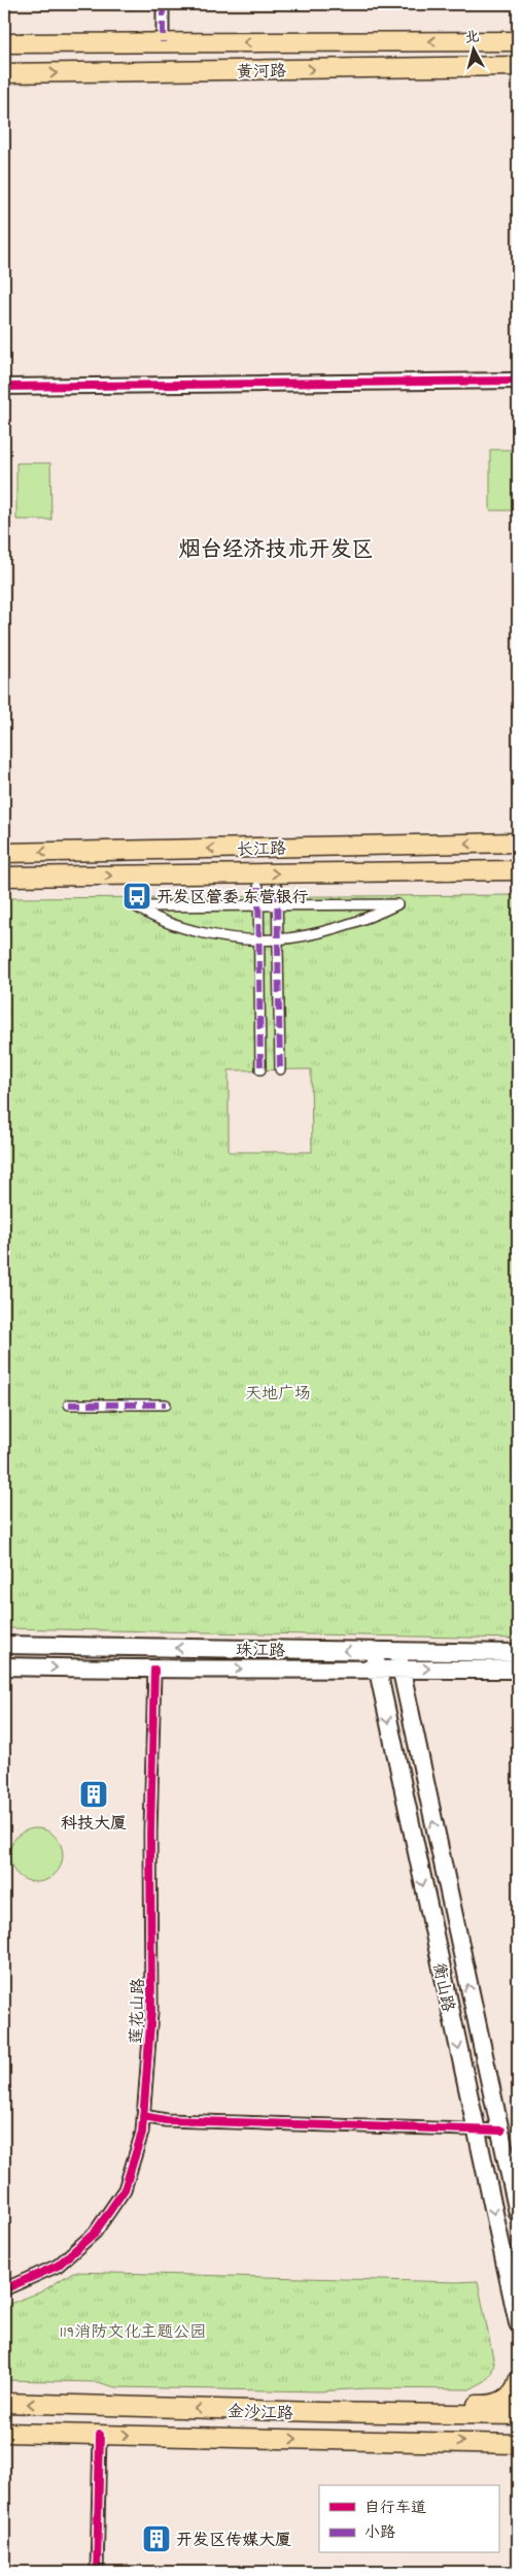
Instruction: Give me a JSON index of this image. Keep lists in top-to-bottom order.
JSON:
{
  "streets": {
    "main road": [
      "黄河路",
      "长江路",
      "珠江路",
      "衡山路",
      "金沙江路"
    ],
    "street": ["莲花山路"]
  },
  "crossings": [
    ["珠江路", "衡山路"]
  ],
  "districts": ["烟台经济技术开发区"],
  "parks": ["天地广场", "119消防文化主题公园"],
  "places": {
    "bus stop": ["开发区管委 东营银行"],
    "building": ["科技大厦", "开发区传媒大厦"]
  },
  "legend": ["自行车道", "小路"],
  "north": "top"
}
